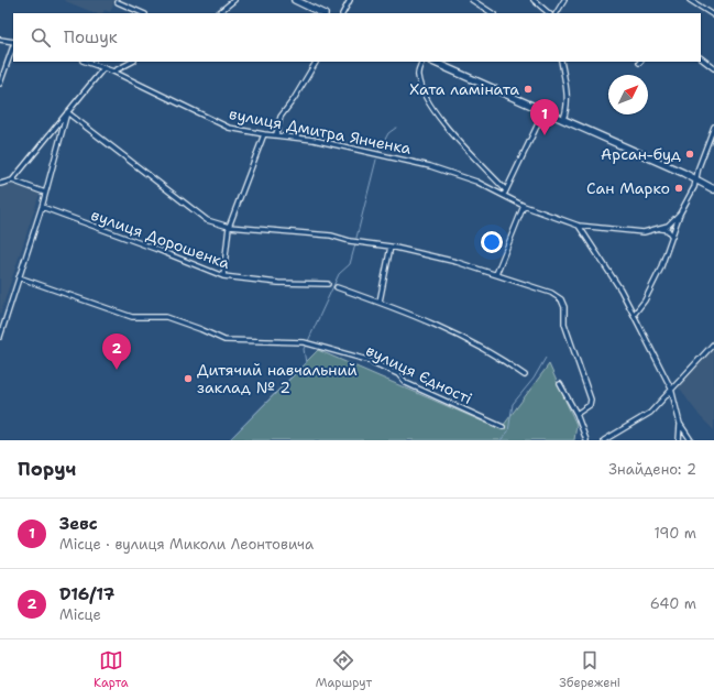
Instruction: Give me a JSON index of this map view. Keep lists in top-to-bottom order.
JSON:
{
  "streets": {
    "street": ["вулиця Дмитра Янченка", "вулиця Дорошенка", "вулиця Єдності"]
  },
  "places": [
    "Хата ламіната",
    "Арсан-буд",
    "Сан Марко",
    "Дитячий навчальний заклад № 2"
  ],
  "north": "top right",
  "page": {
    "search": "Пошук",
    "pins": ["1", "2"],
    "heading": ["Поруч", "Знайдено: 2"],
    "list": [
      {
        "mark": "1",
        "name": "Зевс",
        "note": "Місце · вулиця Миколи Леонтовича",
        "value": "190 m"
      },
      {
        "mark": "2",
        "name": "D16/17",
        "note": "Місце",
        "value": "640 m"
      }
    ],
    "nav": ["Карта", "Маршрут", "Збережені"]
  }
}
